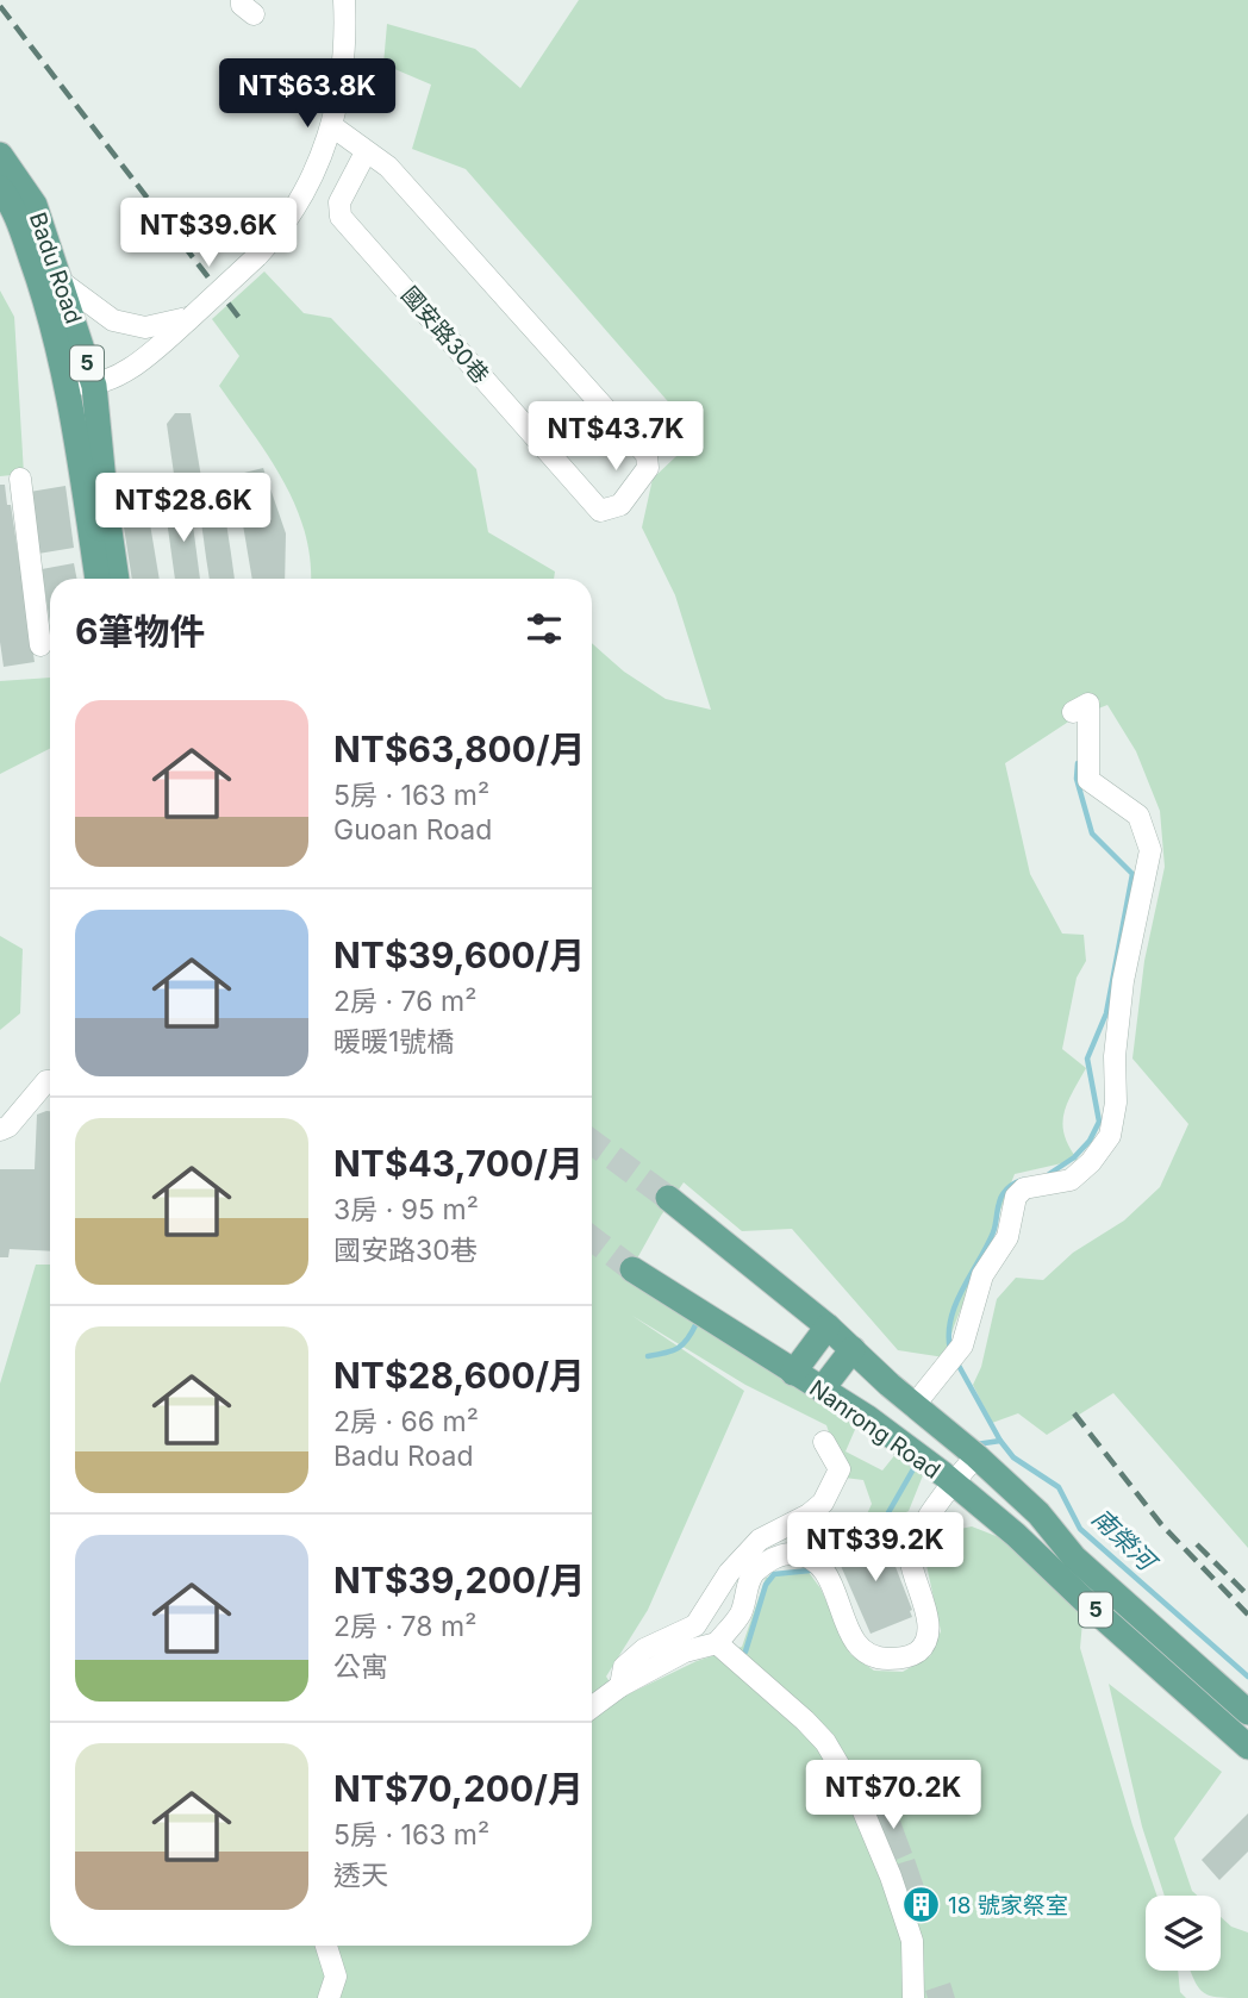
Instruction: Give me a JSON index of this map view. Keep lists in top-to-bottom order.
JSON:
{
  "streets": {
    "main road": ["Badu Road", "5", "Nanrong Road"],
    "street": ["國安路30巷"]
  },
  "water": ["南榮河"],
  "places": {
    "building": ["18 號家祭室"]
  },
  "page": {
    "price": [
      "NT$63.8K",
      "NT$39.6K",
      "NT$43.7K",
      "NT$28.6K",
      "NT$39.2K",
      "NT$70.2K"
    ],
    "heading": "6筆物件",
    "list": [
      {
        "name": "NT$63,800/月",
        "note": "5房 · 163 m² · Guoan Road"
      },
      {
        "name": "NT$39,600/月",
        "note": "2房 · 76 m² · 暖暖1號橋"
      },
      {
        "name": "NT$43,700/月",
        "note": "3房 · 95 m² · 國安路30巷"
      },
      {
        "name": "NT$28,600/月",
        "note": "2房 · 66 m² · Badu Road"
      },
      {
        "name": "NT$39,200/月",
        "note": "2房 · 78 m² · 公寓"
      },
      {
        "name": "NT$70,200/月",
        "note": "5房 · 163 m² · 透天"
      }
    ]
  }
}
